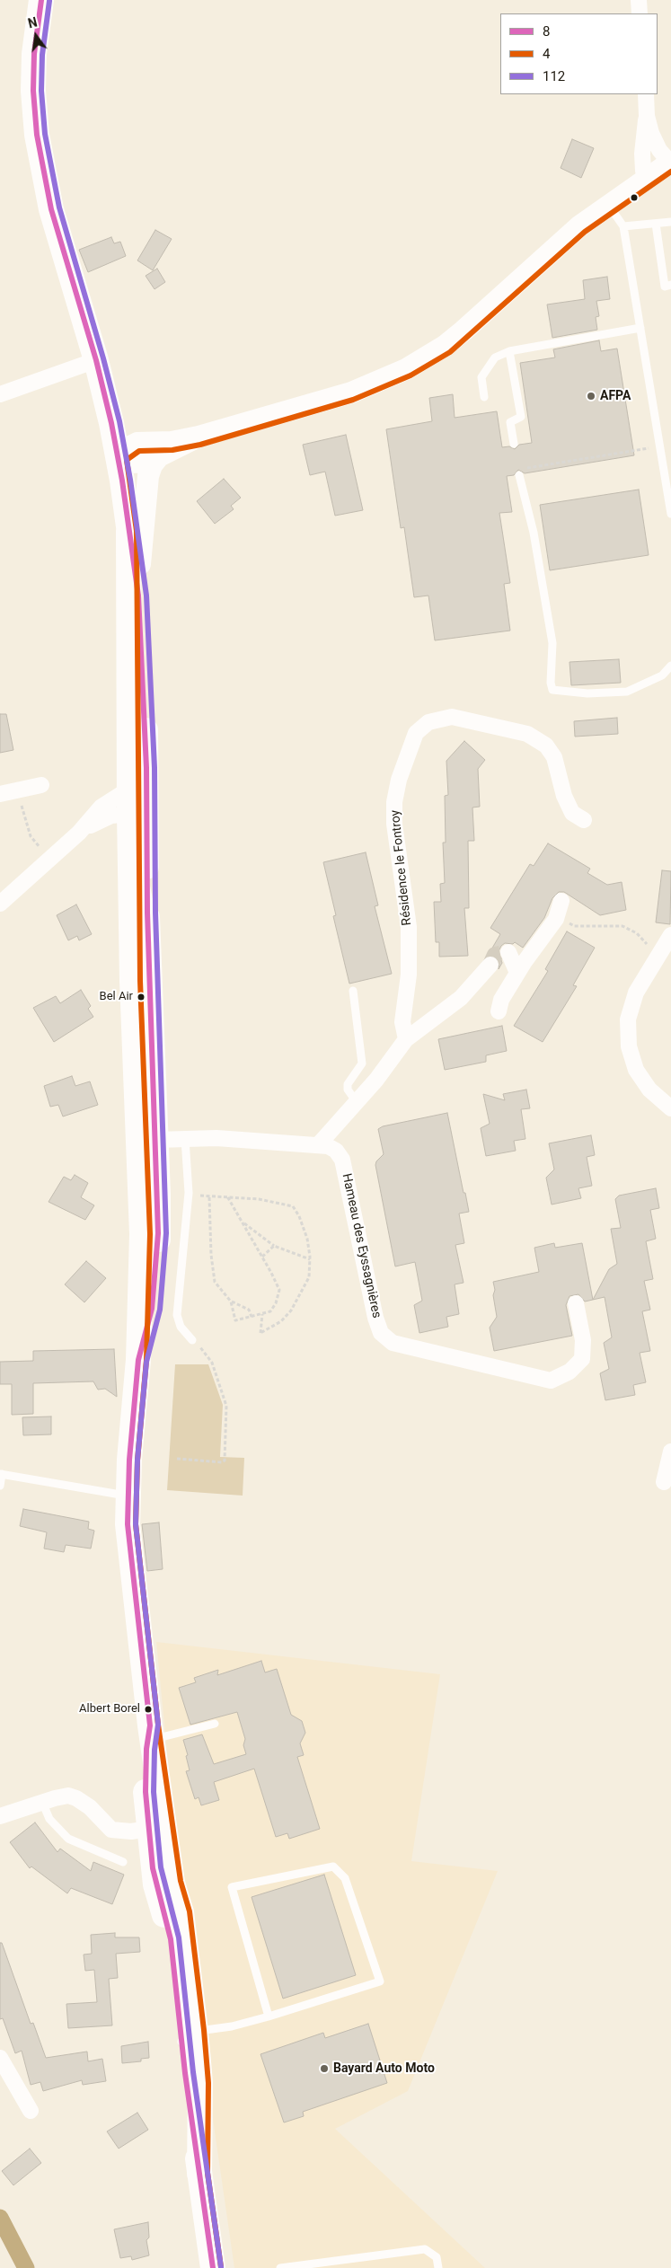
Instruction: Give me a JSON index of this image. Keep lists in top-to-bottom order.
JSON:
{
  "streets": {
    "street": ["Résidence le Fontroy", "Hameau des Eyssagnières"]
  },
  "places": [
    "AFPA",
    "Bel Air",
    "Albert Borel",
    "Bayard Auto Moto"
  ],
  "lines": ["transit line 8", "transit line 112", "transit line 4"],
  "legend": ["8", "4", "112"],
  "north": "top"
}
